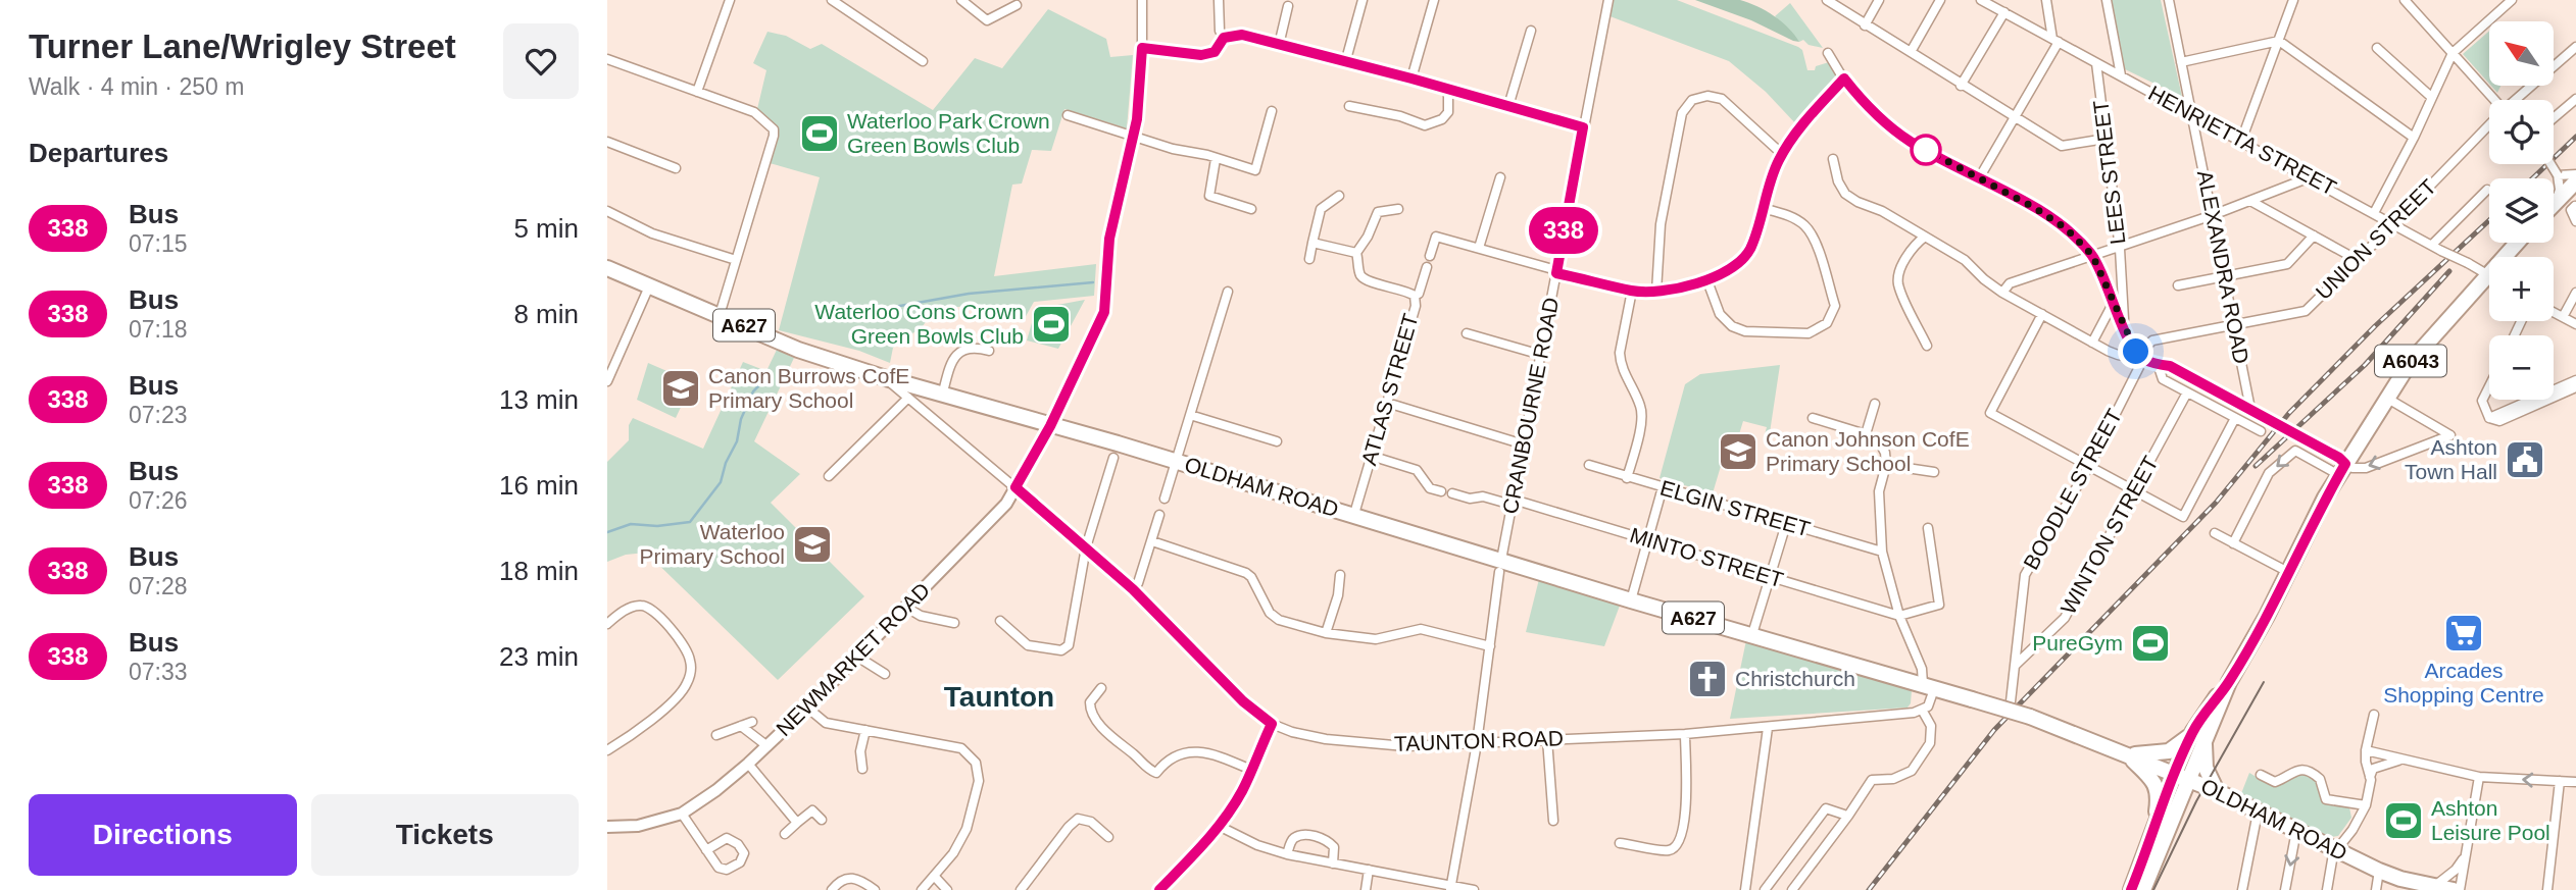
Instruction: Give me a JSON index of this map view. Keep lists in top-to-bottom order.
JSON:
{
  "streets": {
    "highway": ["A627", "A6043", "OLDHAM ROAD"],
    "street": [
      "HENRIETTA STREET",
      "LEES STREET",
      "UNION STREET",
      "ALEXANDRA ROAD",
      "ATLAS STREET",
      "CRANBOURNE ROAD",
      "BOODLE STREET",
      "ELGIN STREET",
      "WINTON STREET",
      "MINTO STREET",
      "NEWMARKET ROAD",
      "TAUNTON ROAD"
    ]
  },
  "crossings": [
    ["HENRIETTA STREET", "LEES STREET"],
    ["HENRIETTA STREET", "UNION STREET"],
    ["HENRIETTA STREET", "ALEXANDRA ROAD"],
    ["HENRIETTA STREET", "A6043"],
    ["UNION STREET", "ALEXANDRA ROAD"],
    ["UNION STREET", "BOODLE STREET"],
    ["A627", "OLDHAM ROAD"],
    ["A6043", "OLDHAM ROAD"],
    ["ATLAS STREET", "OLDHAM ROAD"],
    ["CRANBOURNE ROAD", "OLDHAM ROAD"],
    ["CRANBOURNE ROAD", "MINTO STREET"],
    ["CRANBOURNE ROAD", "TAUNTON ROAD"],
    ["OLDHAM ROAD", "BOODLE STREET"],
    ["OLDHAM ROAD", "NEWMARKET ROAD"],
    ["OLDHAM ROAD", "TAUNTON ROAD"],
    ["BOODLE STREET", "WINTON STREET"],
    ["NEWMARKET ROAD", "TAUNTON ROAD"]
  ],
  "districts": ["Taunton"],
  "places": {
    "sports": [
      "Waterloo Park Crown Green Bowls Club",
      "Waterloo Cons Crown Green Bowls Club",
      "PureGym",
      "Ashton Leisure Pool"
    ],
    "school or university": ["Canon Burrows CofE Primary School", "Canon Johnson CofE Primary School", "Waterloo Primary School"],
    "public building": ["Ashton Town Hall"],
    "supermarket": ["Arcades Shopping Centre"],
    "church": ["Christchurch"]
  },
  "lines": ["bus line 338"],
  "north": "top left",
  "page": {
    "heading": [
      ["Turner Lane/Wrigley Street", "Walk · 4 min · 250 m"],
      "Departures"
    ],
    "on_map": "338",
    "map_buttons": ["+", "−"],
    "list": [
      {
        "mark": "338",
        "name": "Bus",
        "note": "07:15",
        "value": "5 min"
      },
      {
        "mark": "338",
        "name": "Bus",
        "note": "07:18",
        "value": "8 min"
      },
      {
        "mark": "338",
        "name": "Bus",
        "note": "07:23",
        "value": "13 min"
      },
      {
        "mark": "338",
        "name": "Bus",
        "note": "07:26",
        "value": "16 min"
      },
      {
        "mark": "338",
        "name": "Bus",
        "note": "07:28",
        "value": "18 min"
      },
      {
        "mark": "338",
        "name": "Bus",
        "note": "07:33",
        "value": "23 min"
      }
    ],
    "buttons": ["Directions", "Tickets"]
  }
}
